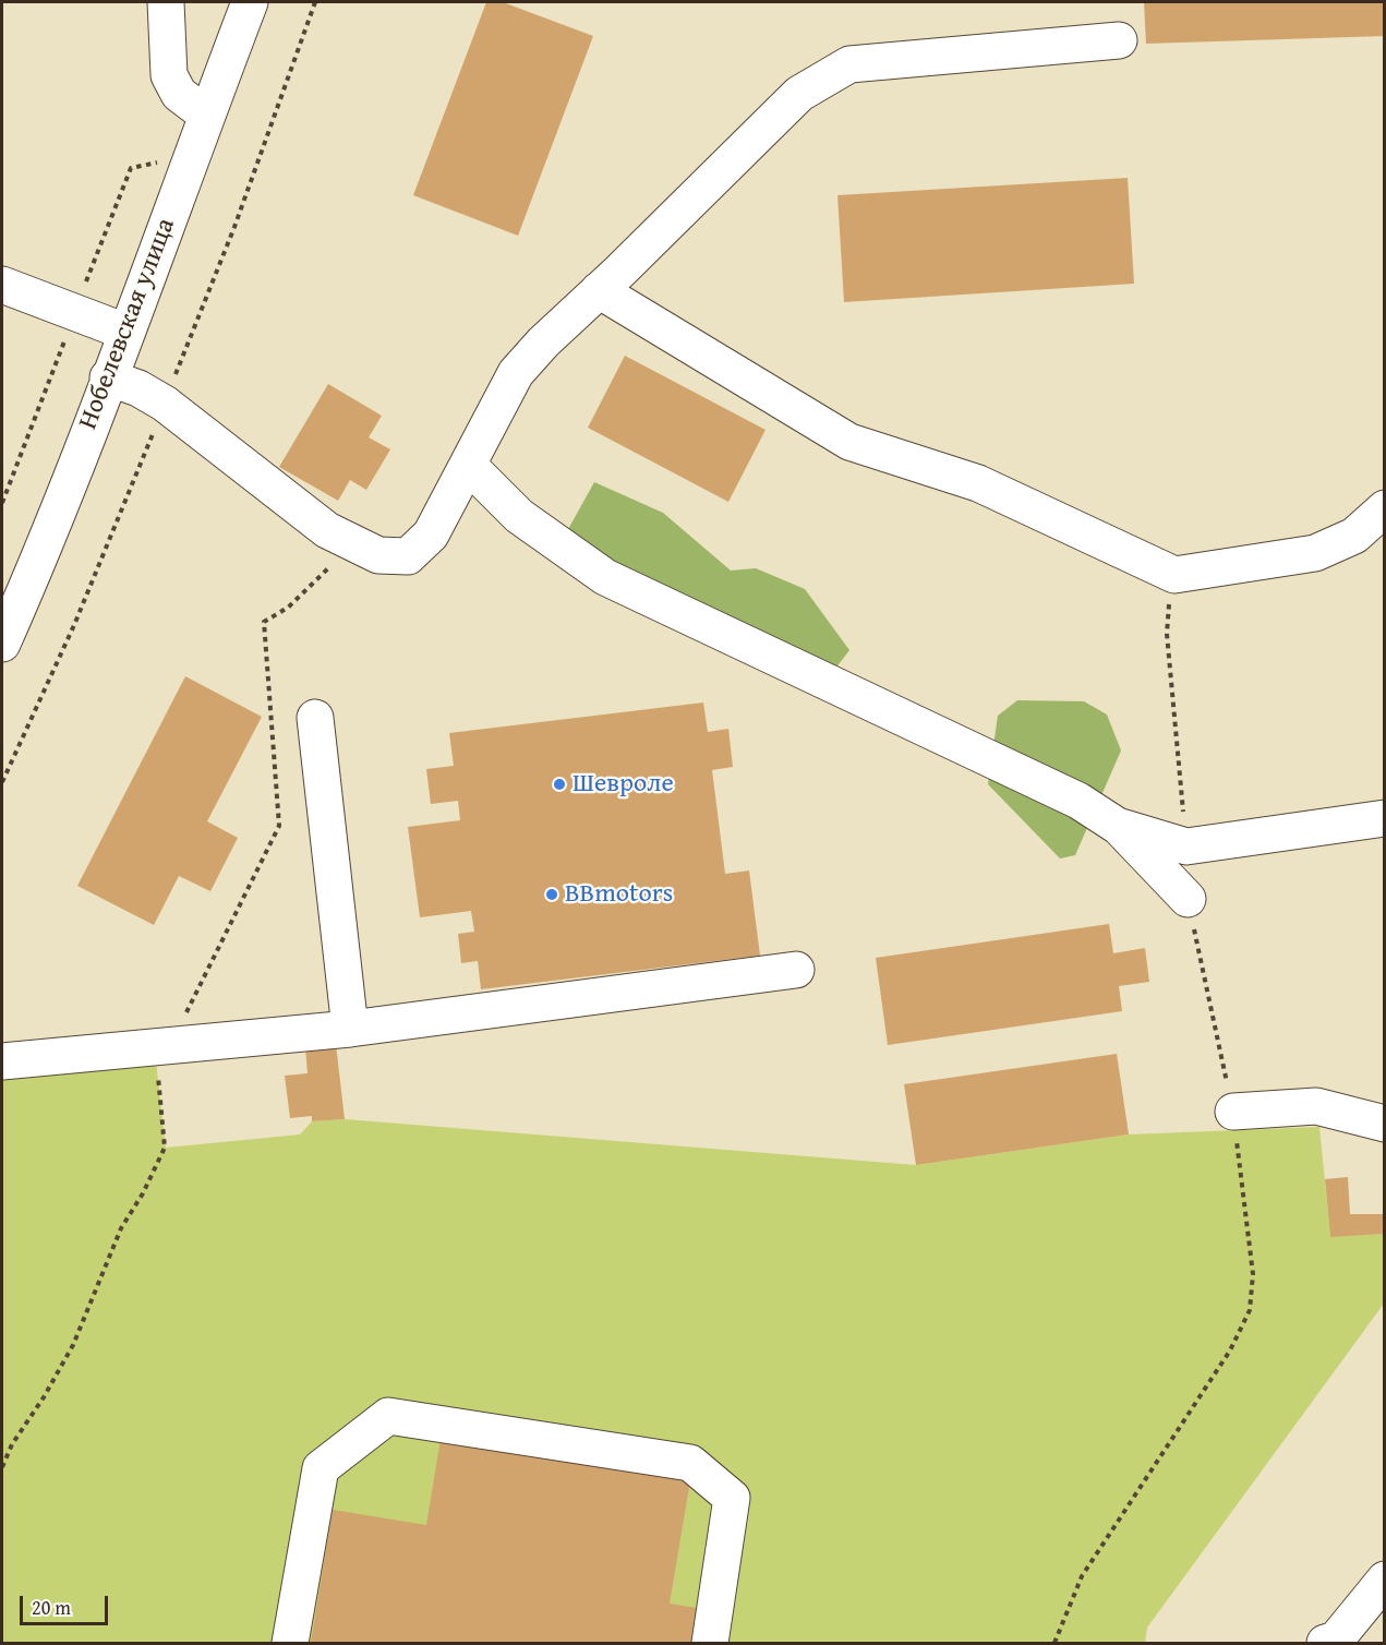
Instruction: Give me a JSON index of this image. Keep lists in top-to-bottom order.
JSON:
{
  "streets": {
    "street": ["Нобелевская улица"]
  },
  "places": ["Шевроле", "BBmotors"],
  "scale_bar": "20 m"
}
